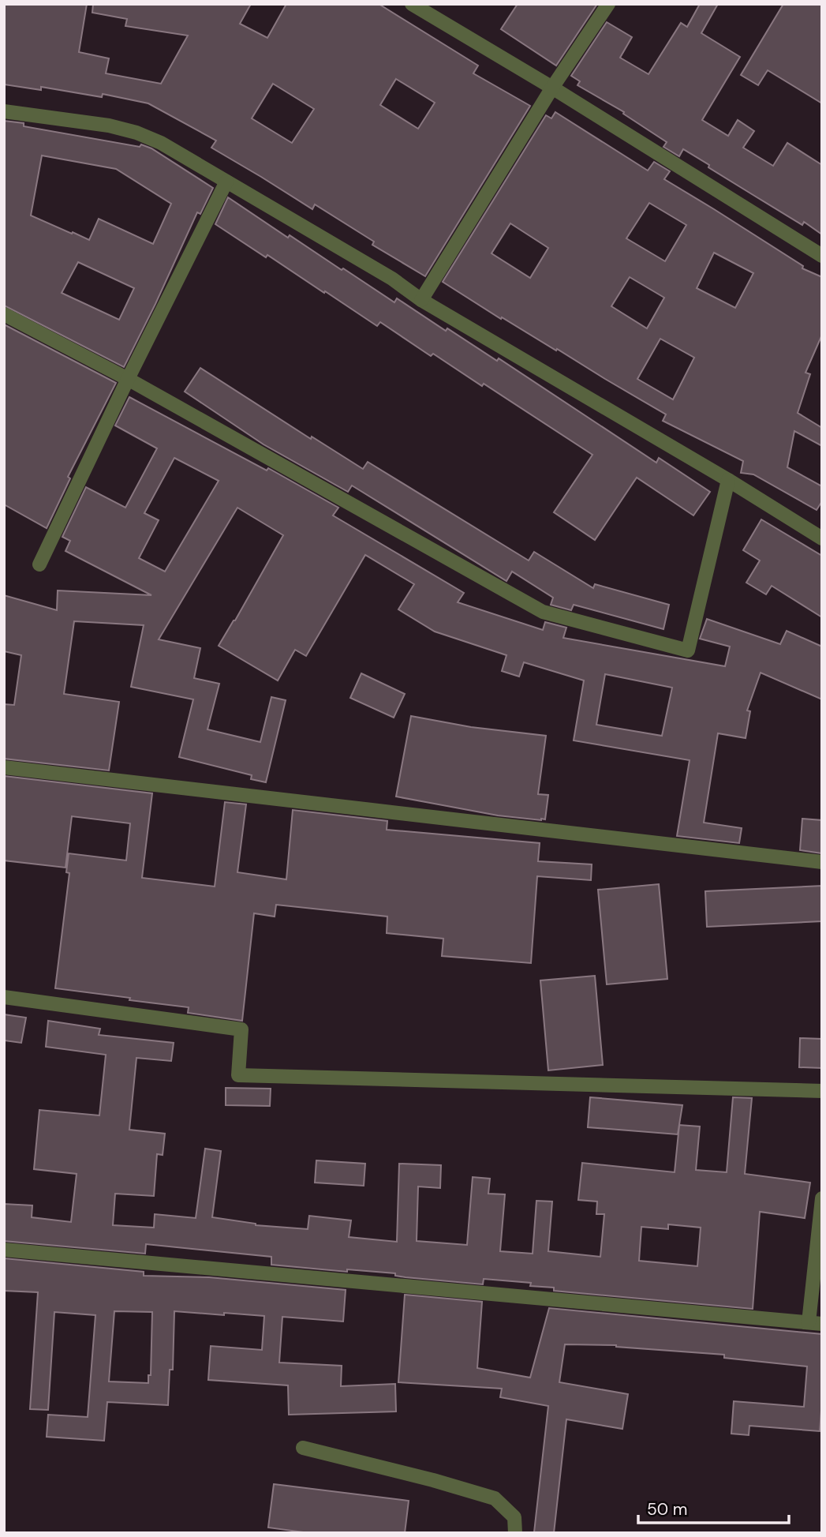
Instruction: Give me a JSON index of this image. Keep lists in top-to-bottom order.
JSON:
{
  "scale_bar": "50 m"
}
